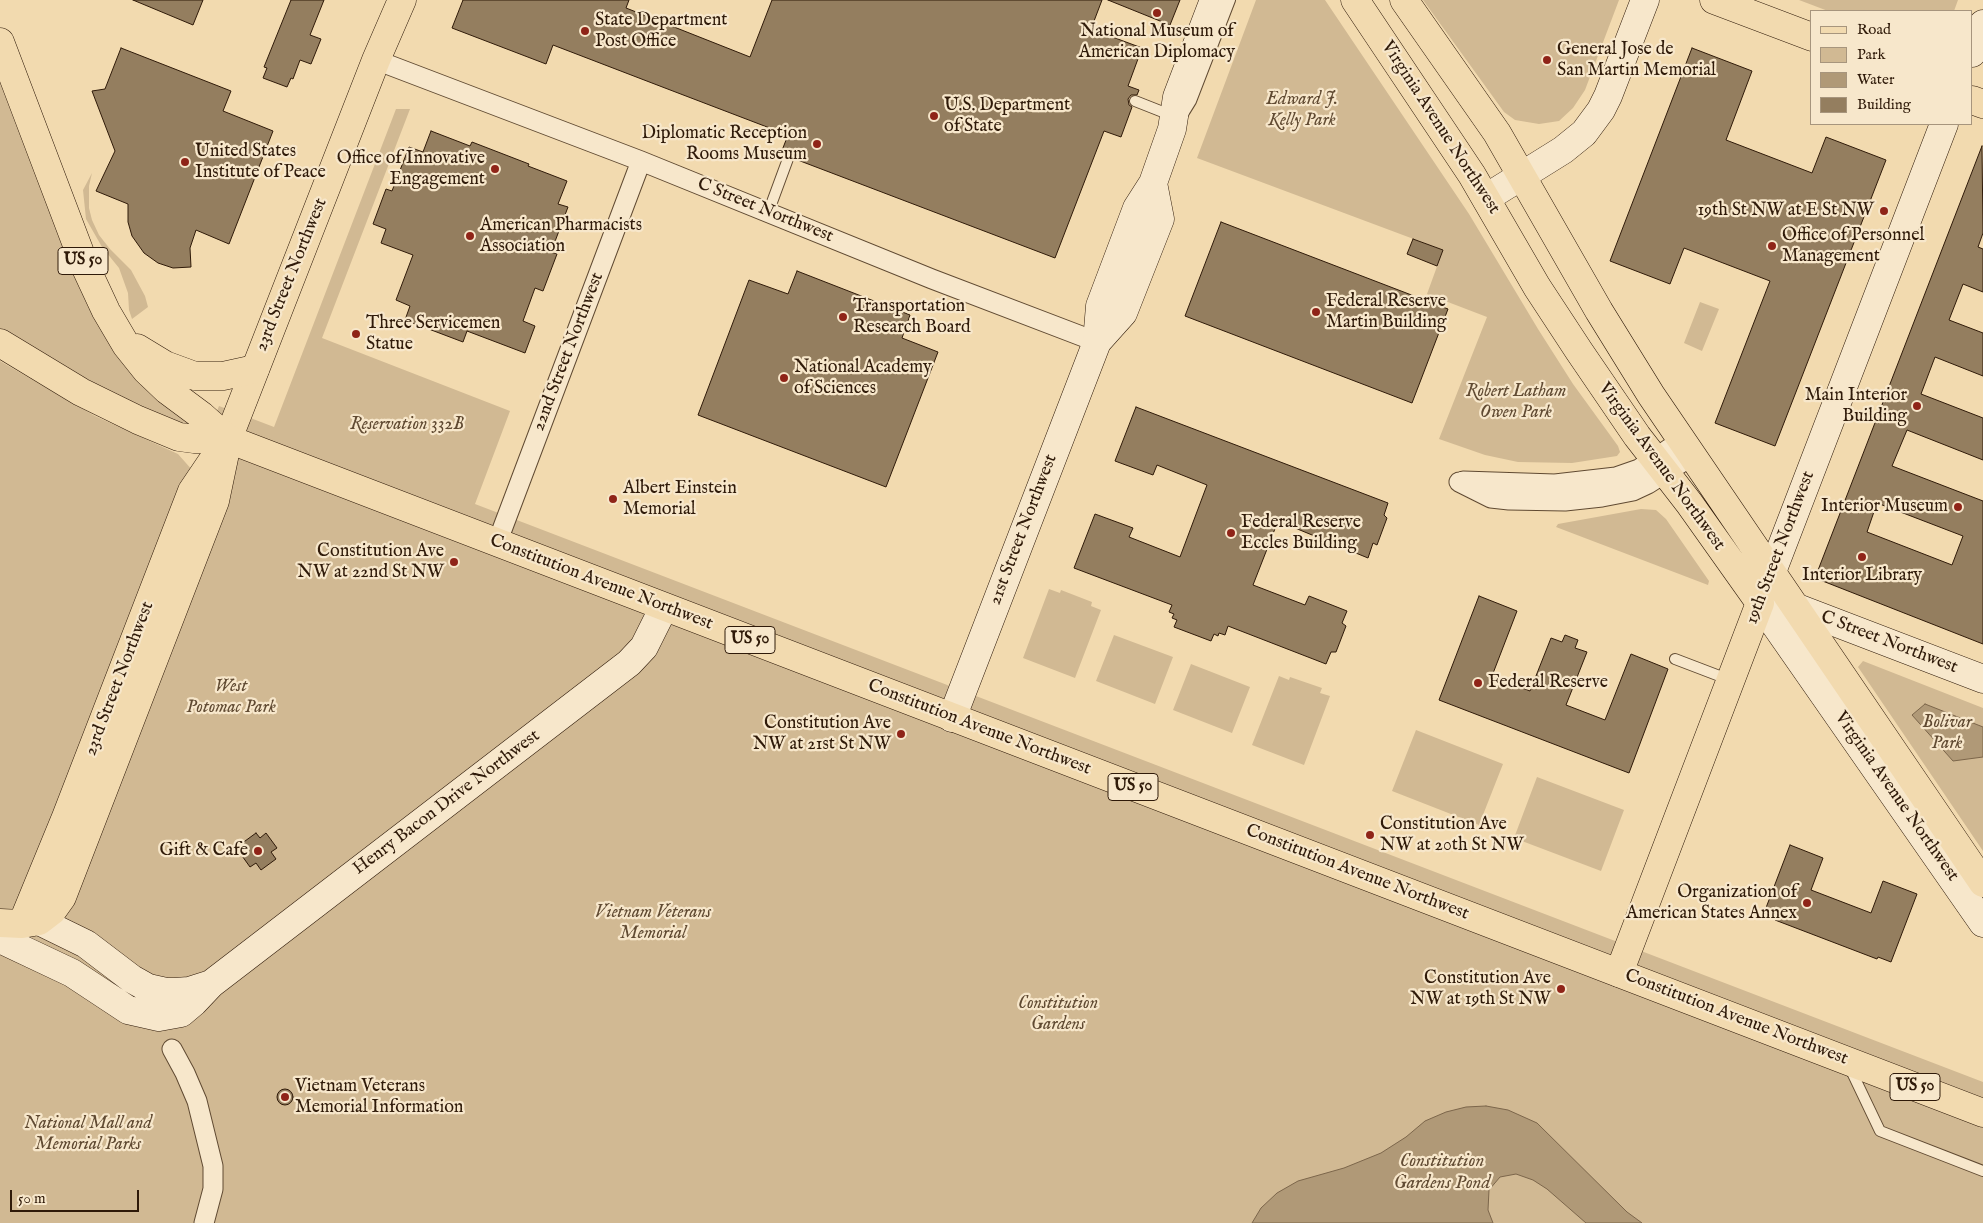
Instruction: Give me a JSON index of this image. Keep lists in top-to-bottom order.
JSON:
{
  "streets": {
    "main road": [
      "Virginia Avenue Northwest",
      "US 50",
      "23rd Street Northwest",
      "19th Street Northwest",
      "Constitution Avenue Northwest"
    ],
    "street": [
      "C Street Northwest",
      "22nd Street Northwest",
      "21st Street Northwest",
      "Henry Bacon Drive Northwest"
    ]
  },
  "crossings": [
    ["Virginia Avenue Northwest", "C Street Northwest"],
    ["Virginia Avenue Northwest", "19th Street Northwest"],
    ["C Street Northwest", "23rd Street Northwest"],
    ["C Street Northwest", "22nd Street Northwest"],
    ["C Street Northwest", "21st Street Northwest"],
    ["23rd Street Northwest", "Constitution Avenue Northwest"],
    ["22nd Street Northwest", "Constitution Avenue Northwest"],
    ["21st Street Northwest", "Constitution Avenue Northwest"],
    ["19th Street Northwest", "Constitution Avenue Northwest"],
    ["Constitution Avenue Northwest", "Henry Bacon Drive Northwest"]
  ],
  "water": ["Constitution Gardens Pond"],
  "parks": [
    "Edward J. Kelly Park",
    "Robert Latham Owen Park",
    "Reservation 332B",
    "West Potomac Park",
    "Bolivar Park",
    "Vietnam Veterans Memorial",
    "Constitution Gardens",
    "National Mall and Memorial Parks"
  ],
  "places": [
    "National Museum of American Diplomacy",
    "State Department Post Office",
    "General Jose de San Martin Memorial",
    "U.S. Department of State",
    "Diplomatic Reception Rooms Museum",
    "United States Institute of Peace",
    "Office of Innovative Engagement",
    "19th St NW at E St NW",
    "American Pharmacists Association",
    "Office of Personnel Management",
    "Federal Reserve Martin Building",
    "Transportation Research Board",
    "Three Servicemen Statue",
    "National Academy of Sciences",
    "Main Interior Building",
    "Albert Einstein Memorial",
    "Interior Museum",
    "Federal Reserve Eccles Building",
    "Interior Library",
    "Constitution Ave NW at 22nd St NW",
    "Federal Reserve",
    "Constitution Ave NW at 21st St NW",
    "Constitution Ave NW at 20th St NW",
    "Gift & Cafe",
    "Organization of American States Annex",
    "Constitution Ave NW at 19th St NW",
    "Vietnam Veterans Memorial Information"
  ],
  "legend": [
    "Road",
    "Park",
    "Water",
    "Building"
  ],
  "scale_bar": "50 m"
}
